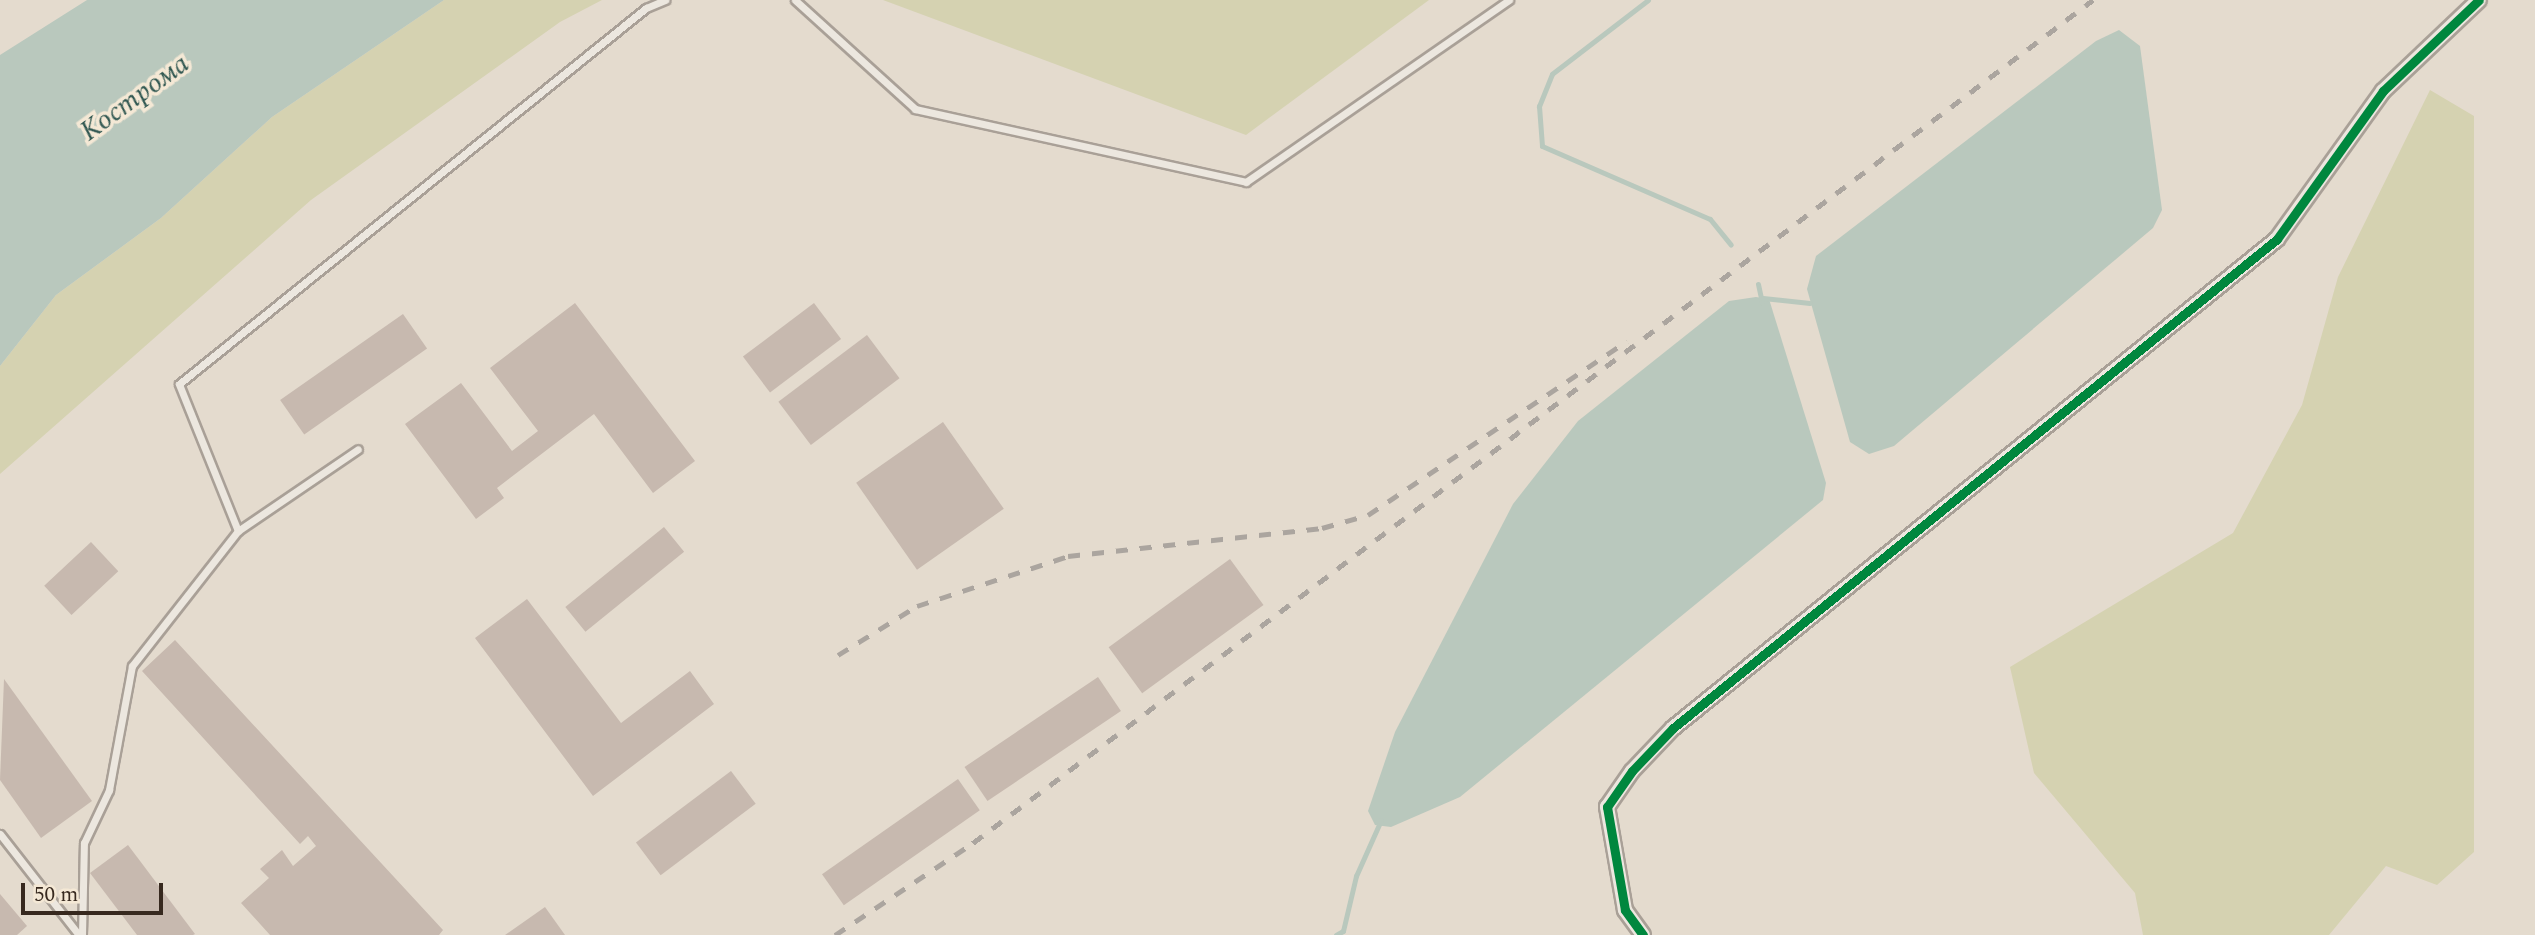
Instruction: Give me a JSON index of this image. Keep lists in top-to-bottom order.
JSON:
{
  "water": ["Кострома"],
  "scale_bar": "50 m"
}
